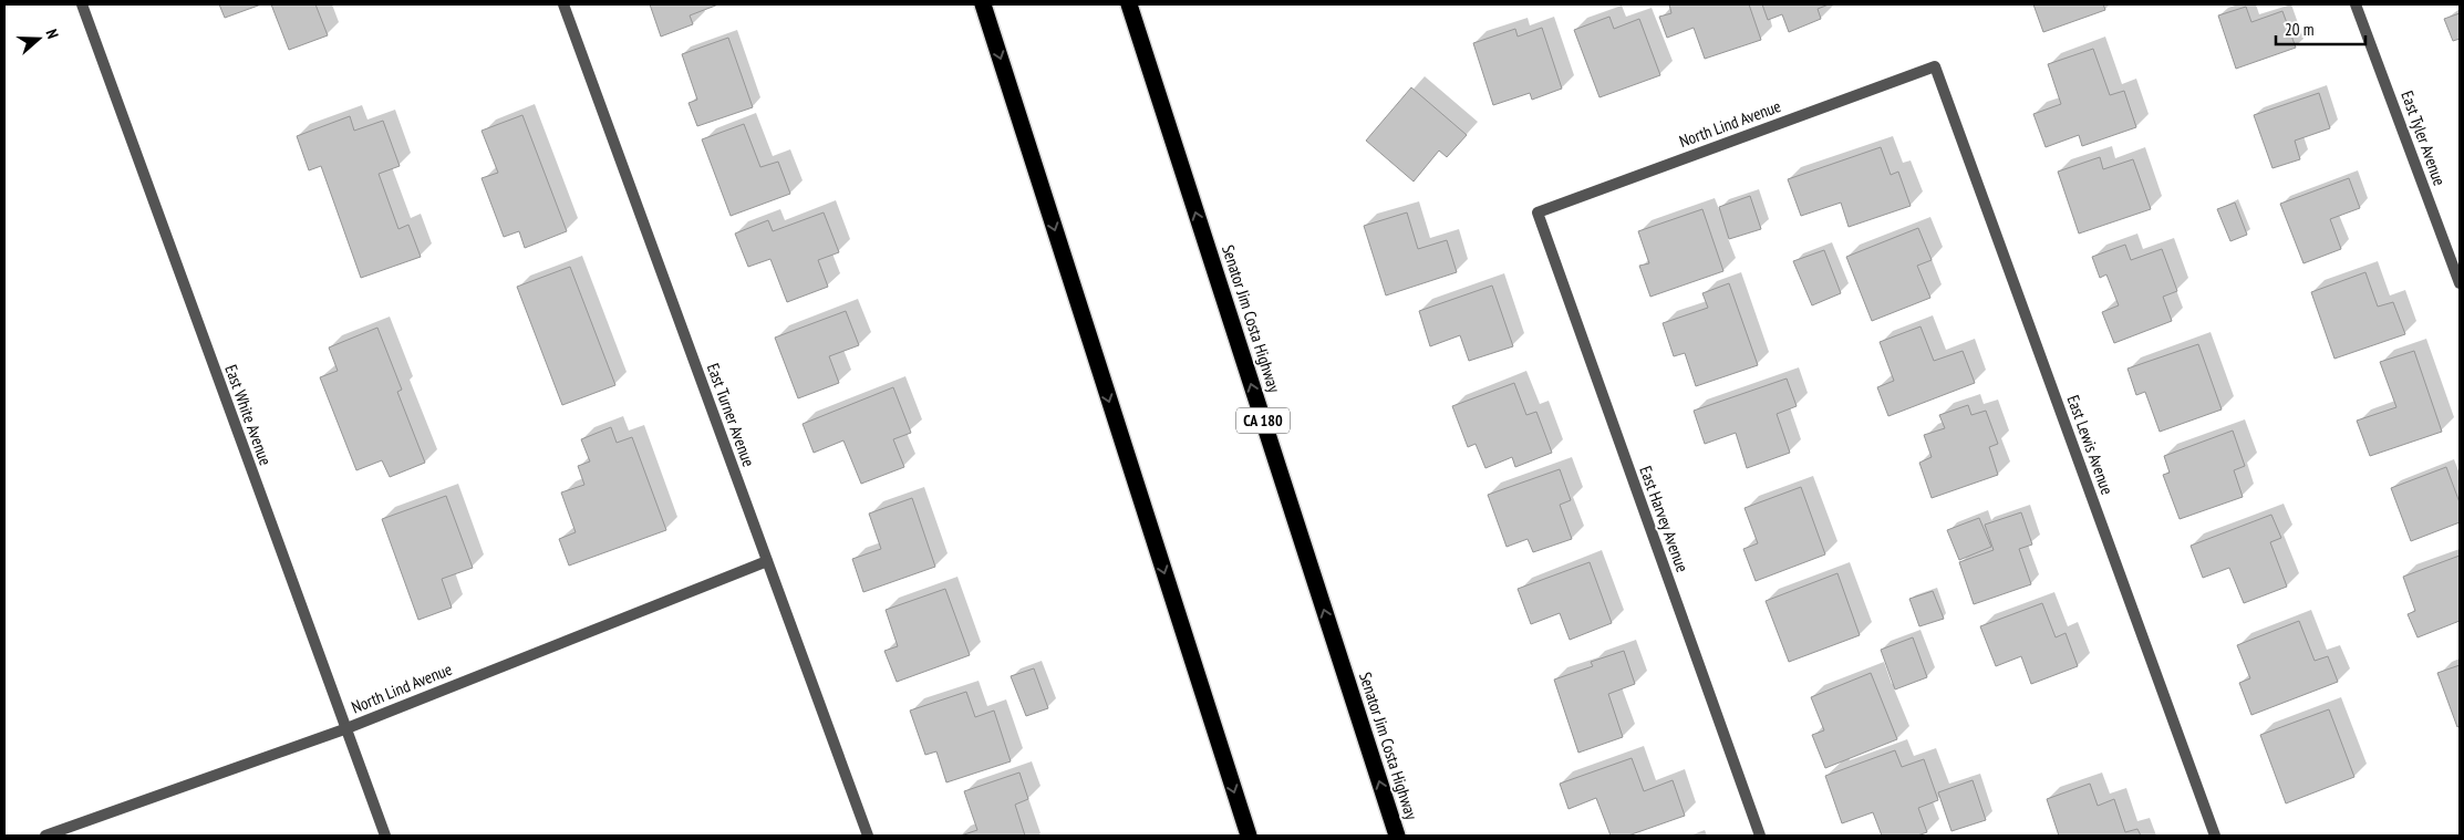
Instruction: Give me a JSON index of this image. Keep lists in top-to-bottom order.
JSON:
{
  "streets": {
    "highway": ["Senator Jim Costa Highway", "CA 180"],
    "street": [
      "North Lind Avenue",
      "East Tyler Avenue",
      "East White Avenue",
      "East Turner Avenue",
      "East Lewis Avenue",
      "East Harvey Avenue"
    ]
  },
  "crossings": [
    ["North Lind Avenue", "East White Avenue"],
    ["North Lind Avenue", "East Turner Avenue"],
    ["North Lind Avenue", "East Lewis Avenue"],
    ["North Lind Avenue", "East Harvey Avenue"]
  ],
  "scale_bar": "20 m",
  "north": "right"
}
